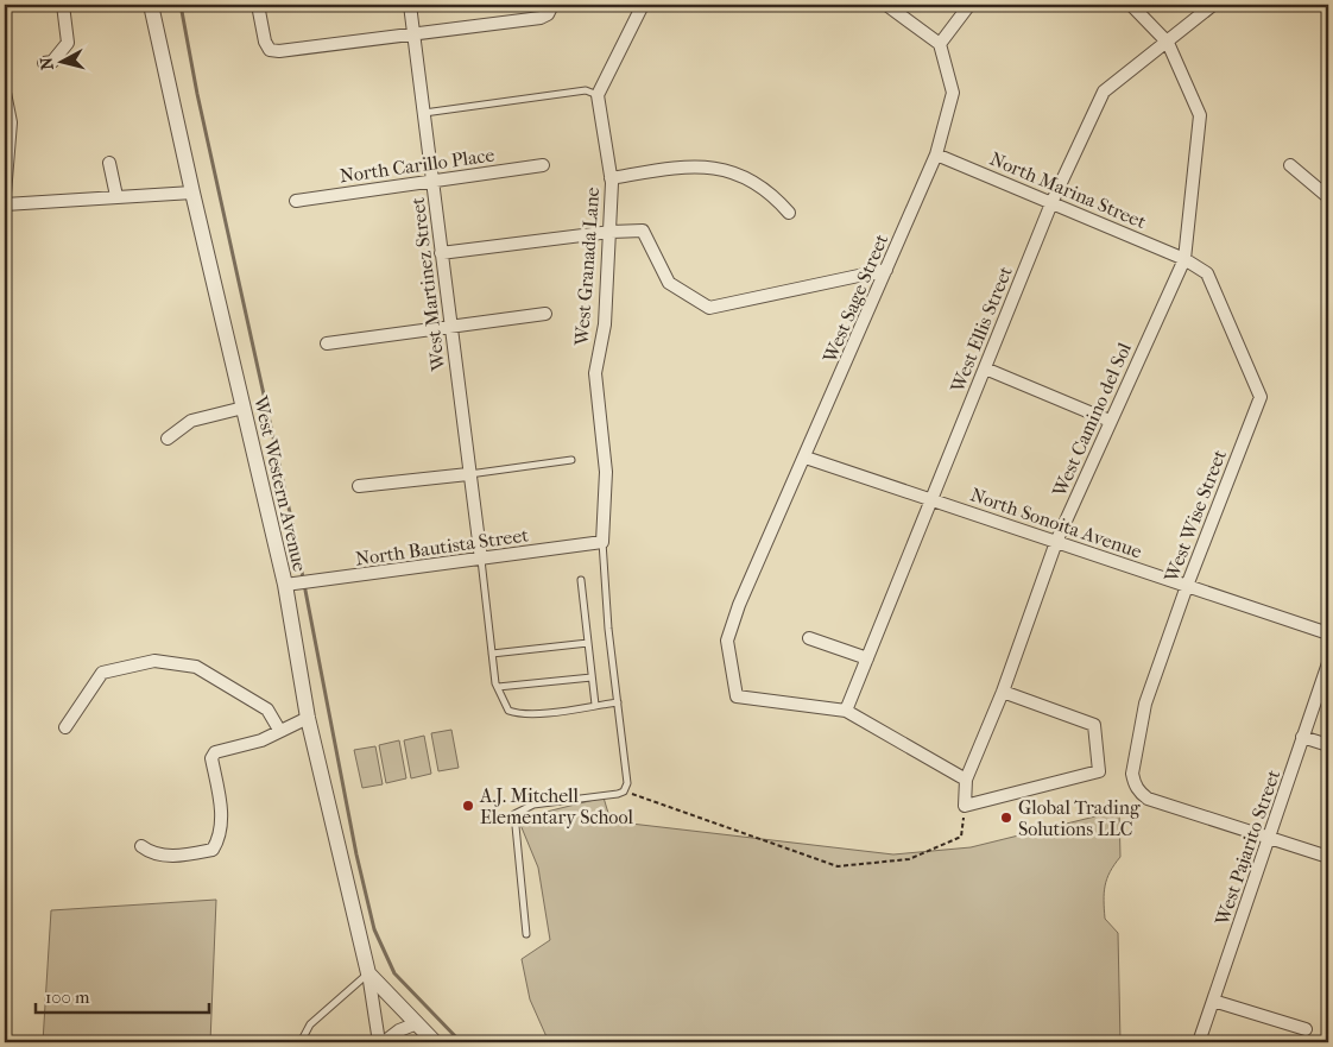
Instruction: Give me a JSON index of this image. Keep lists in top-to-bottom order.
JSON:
{
  "streets": {
    "street": [
      "North Carillo Place",
      "North Marina Street",
      "West Granada Lane",
      "West Martinez Street",
      "West Sage Street",
      "West Ellis Street",
      "West Camino del Sol",
      "West Western Avenue",
      "West Wise Street",
      "North Sonoita Avenue",
      "North Bautista Street",
      "West Pajarito Street"
    ]
  },
  "crossings": [
    ["North Carillo Place", "West Martinez Street"],
    ["North Marina Street", "West Sage Street"],
    ["North Marina Street", "West Ellis Street"],
    ["North Marina Street", "West Camino del Sol"],
    ["North Marina Street", "West Wise Street"],
    ["West Granada Lane", "North Bautista Street"],
    ["West Martinez Street", "North Bautista Street"],
    ["West Sage Street", "West Ellis Street"],
    ["West Sage Street", "North Sonoita Avenue"],
    ["West Ellis Street", "West Camino del Sol"],
    ["West Ellis Street", "North Sonoita Avenue"],
    ["West Camino del Sol", "West Wise Street"],
    ["West Camino del Sol", "North Sonoita Avenue"],
    ["West Western Avenue", "North Bautista Street"],
    ["West Wise Street", "North Sonoita Avenue"],
    ["West Wise Street", "West Pajarito Street"]
  ],
  "places": ["A.J. Mitchell Elementary School", "Global Trading Solutions LLC"],
  "scale_bar": "100 m",
  "north": "left"
}
